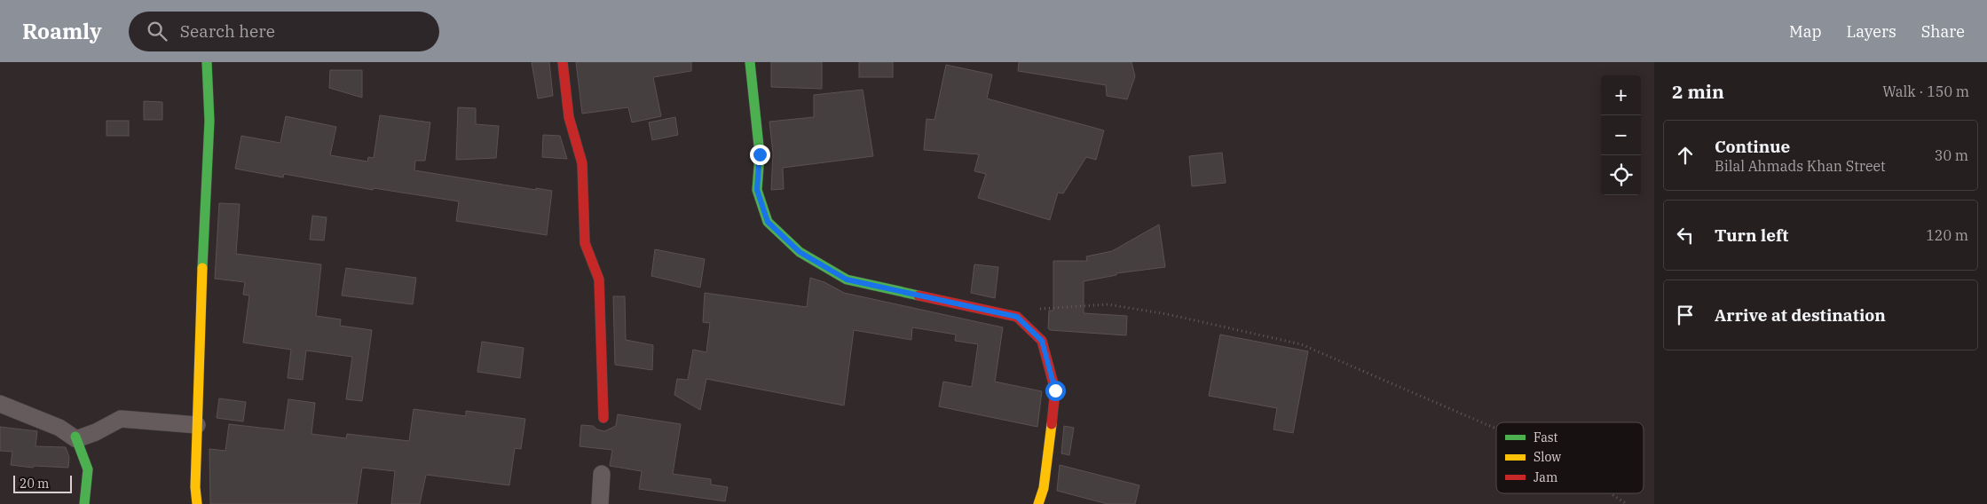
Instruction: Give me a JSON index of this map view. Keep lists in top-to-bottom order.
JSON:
{
  "legend": ["Fast", "Slow", "Jam"],
  "scale_bar": "20 m",
  "page": {
    "header": "Roamly",
    "search": "Search here",
    "nav": ["Map", "Layers", "Share"],
    "heading": ["2 min", "Walk · 150 m"],
    "map_buttons": ["+", "−"],
    "list": [
      ["Continue", "Bilal Ahmads Khan Street", "30 m"],
      ["Turn left", "120 m"],
      "Arrive at destination"
    ],
    "scale": "20 m"
  }
}
